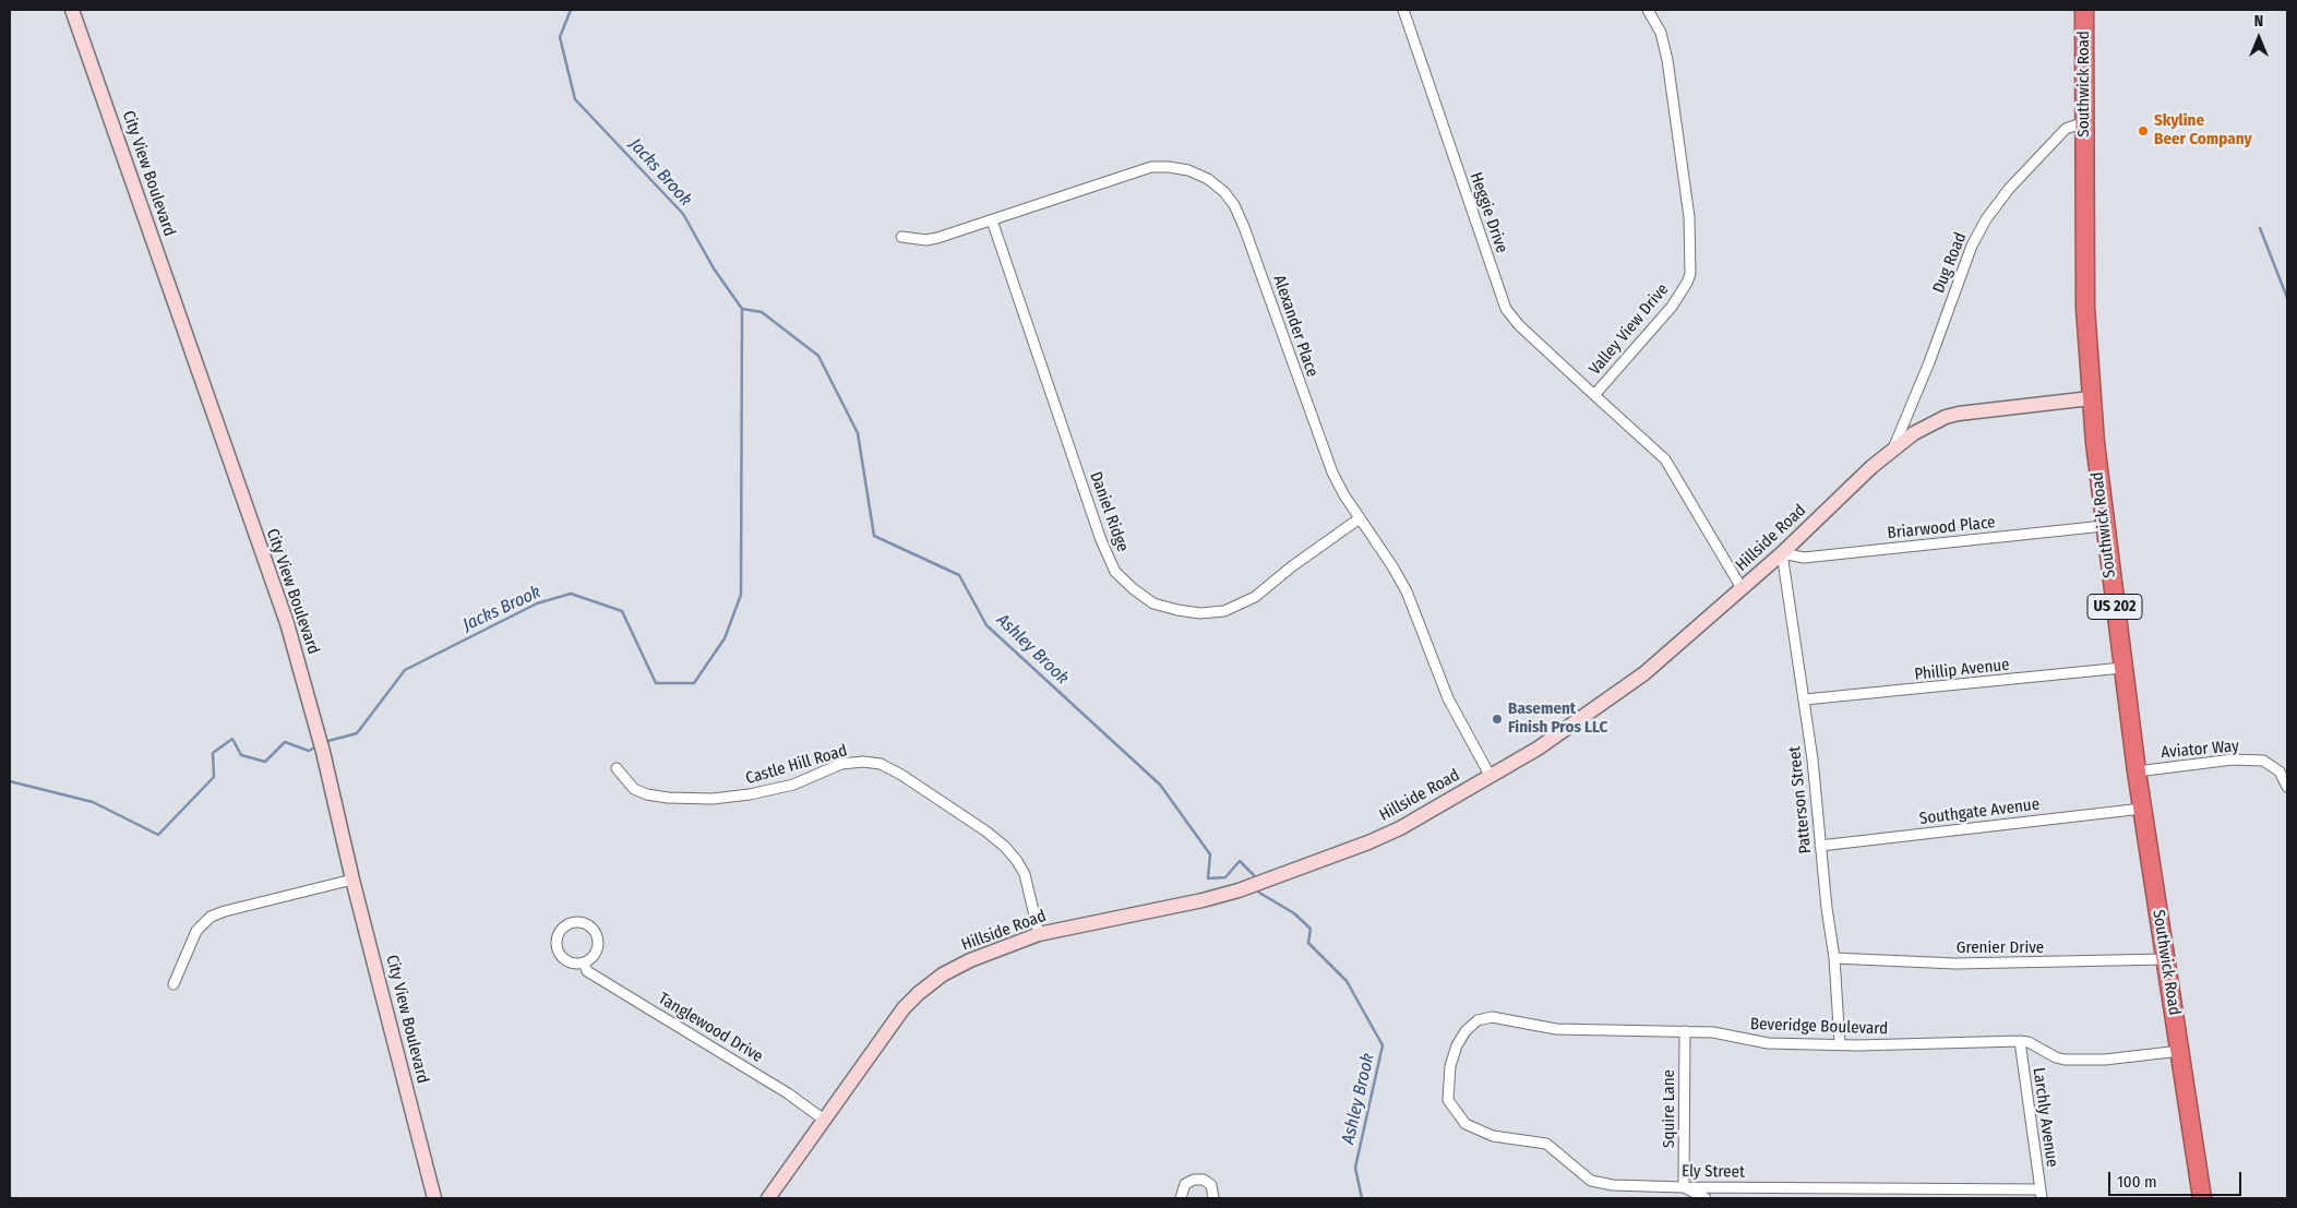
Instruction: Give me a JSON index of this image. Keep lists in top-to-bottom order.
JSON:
{
  "streets": {
    "highway": ["Southwick Road", "US 202"],
    "street": [
      "City View Boulevard",
      "Heggie Drive",
      "Dug Road",
      "Alexander Place",
      "Valley View Drive",
      "Daniel Ridge",
      "Briarwood Place",
      "Hillside Road",
      "Phillip Avenue",
      "Aviator Way",
      "Castle Hill Road",
      "Patterson Street",
      "Southgate Avenue",
      "Grenier Drive",
      "Beveridge Boulevard",
      "Tanglewood Drive",
      "Squire Lane",
      "Larchly Avenue",
      "Ely Street"
    ]
  },
  "crossings": [
    ["Southwick Road", "Dug Road"],
    ["Southwick Road", "Briarwood Place"],
    ["Southwick Road", "Hillside Road"],
    ["Southwick Road", "Phillip Avenue"],
    ["Southwick Road", "Aviator Way"],
    ["Southwick Road", "Southgate Avenue"],
    ["Southwick Road", "Grenier Drive"],
    ["Southwick Road", "Beveridge Boulevard"],
    ["Heggie Drive", "Valley View Drive"],
    ["Dug Road", "Hillside Road"],
    ["Alexander Place", "Daniel Ridge"],
    ["Alexander Place", "Hillside Road"],
    ["Valley View Drive", "Hillside Road"],
    ["Briarwood Place", "Hillside Road"],
    ["Briarwood Place", "Patterson Street"],
    ["Hillside Road", "Castle Hill Road"],
    ["Hillside Road", "Patterson Street"],
    ["Hillside Road", "Tanglewood Drive"],
    ["Phillip Avenue", "Patterson Street"],
    ["Patterson Street", "Southgate Avenue"],
    ["Patterson Street", "Grenier Drive"],
    ["Patterson Street", "Beveridge Boulevard"],
    ["Beveridge Boulevard", "Squire Lane"],
    ["Beveridge Boulevard", "Larchly Avenue"],
    ["Beveridge Boulevard", "Ely Street"],
    ["Squire Lane", "Ely Street"],
    ["Larchly Avenue", "Ely Street"]
  ],
  "water": ["Jacks Brook", "Ashley Brook"],
  "places": ["Skyline Beer Company", "Basement Finish Pros LLC"],
  "scale_bar": "100 m",
  "north": "top"
}
